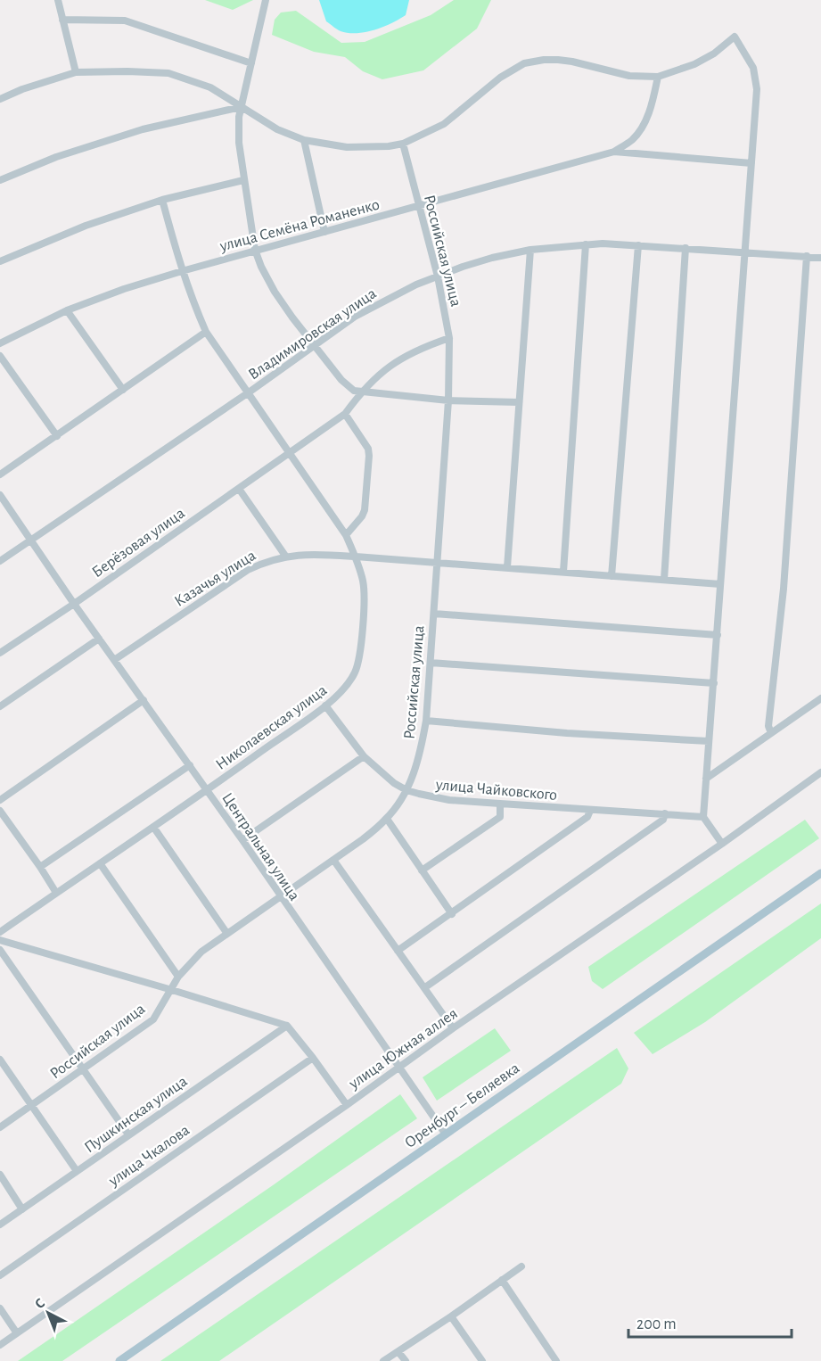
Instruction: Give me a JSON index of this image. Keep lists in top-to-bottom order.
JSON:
{
  "streets": {
    "main road": ["Оренбург – Беляевка"],
    "street": [
      "улица Семёна Романенко",
      "Российская улица",
      "Владимировская улица",
      "Берёзовая улица",
      "Казачья улица",
      "Николаевская улица",
      "улица Чайковского",
      "Центральная улица",
      "улица Южная аллея",
      "Пушкинская улица",
      "улица Чкалова"
    ]
  },
  "crossings": [
    ["улица Семёна Романенко", "Российская улица"],
    ["улица Семёна Романенко", "Николаевская улица"],
    ["Российская улица", "Владимировская улица"],
    ["Российская улица", "Берёзовая улица"],
    ["Российская улица", "Казачья улица"],
    ["Российская улица", "улица Чайковского"],
    ["Российская улица", "Центральная улица"],
    ["Владимировская улица", "Николаевская улица"],
    ["Владимировская улица", "Центральная улица"],
    ["Берёзовая улица", "Николаевская улица"],
    ["Берёзовая улица", "Центральная улица"],
    ["Казачья улица", "Николаевская улица"],
    ["Казачья улица", "Центральная улица"],
    ["Николаевская улица", "улица Чайковского"],
    ["Николаевская улица", "Центральная улица"],
    ["Центральная улица", "улица Южная аллея"],
    ["Центральная улица", "Оренбург – Беляевка"]
  ],
  "scale_bar": "200 m",
  "north": "top left"
}
